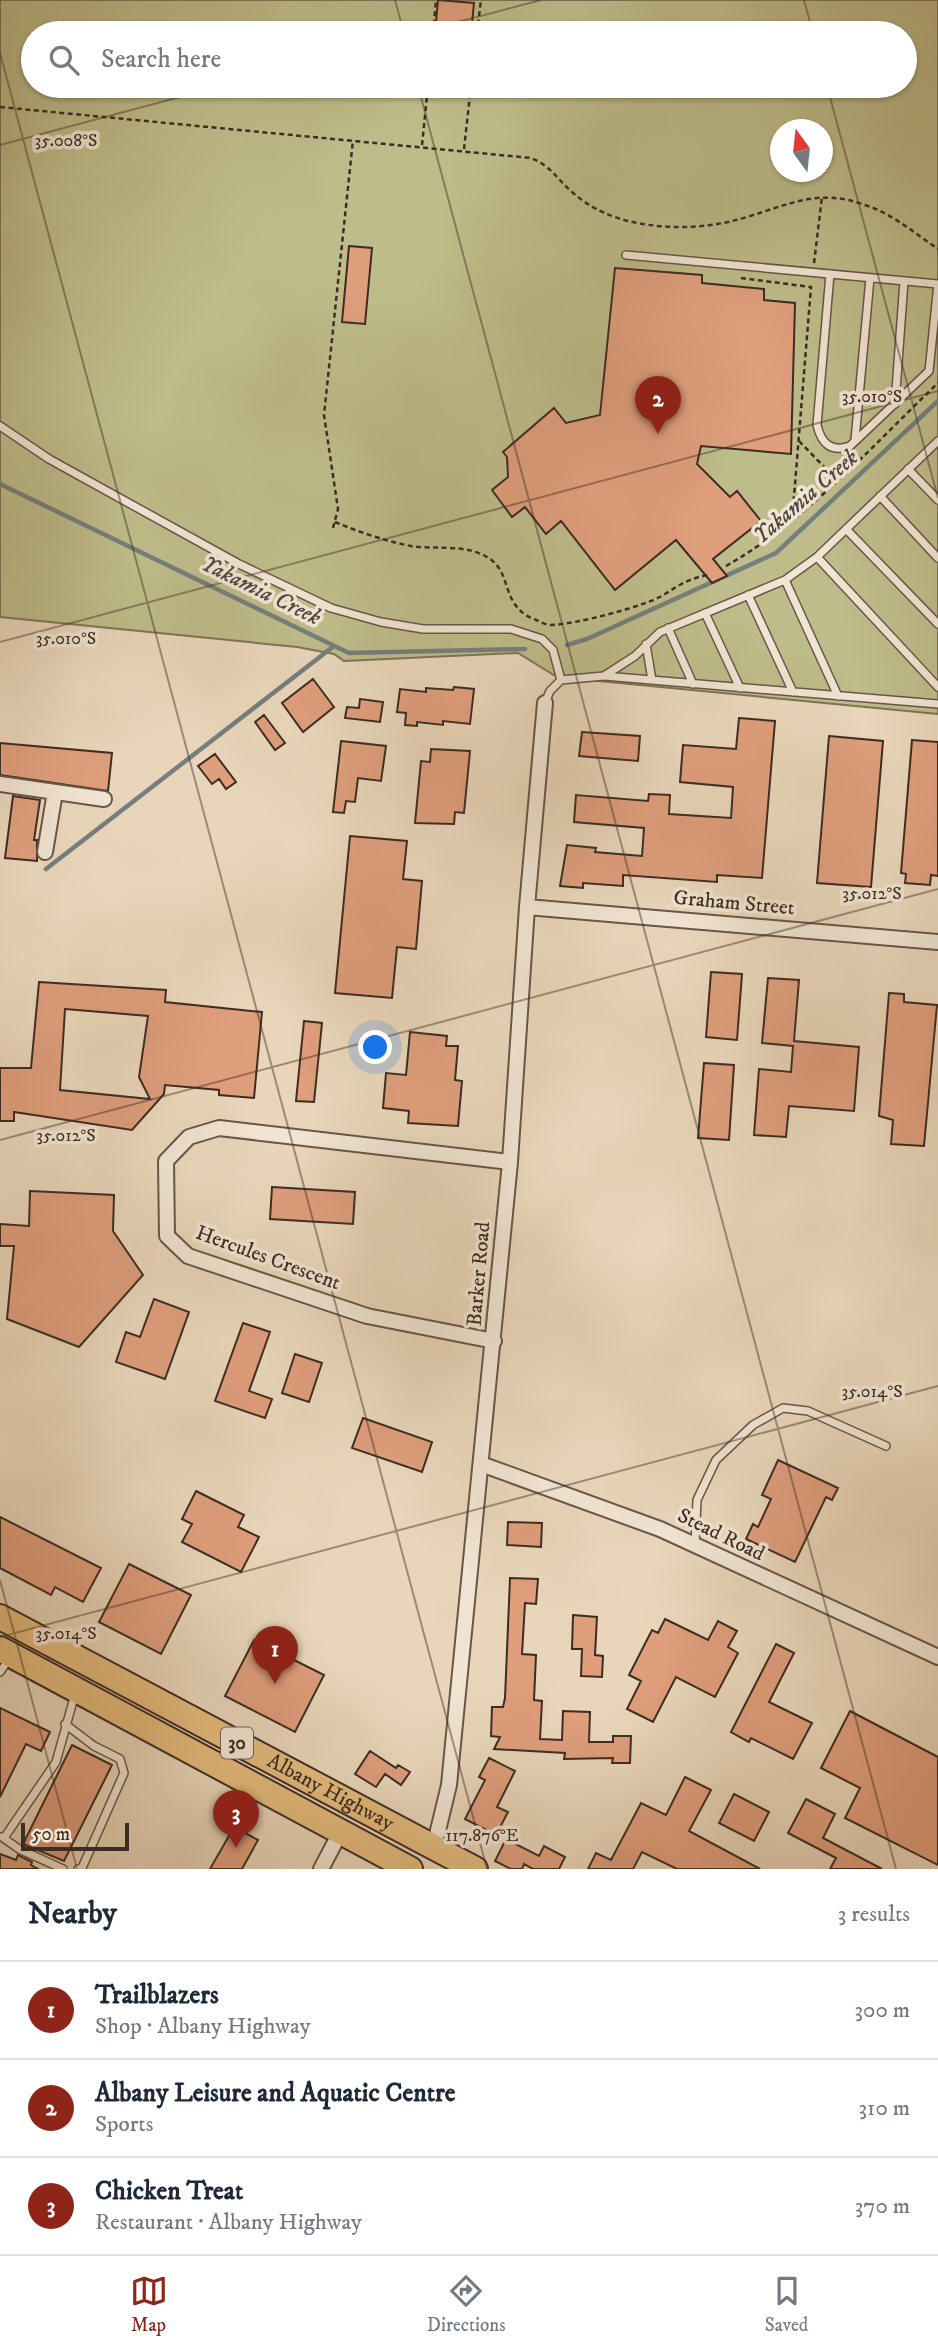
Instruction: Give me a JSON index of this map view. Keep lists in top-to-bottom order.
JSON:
{
  "streets": {
    "highway": ["30", "Albany Highway"],
    "street": [
      "Graham Street",
      "Hercules Crescent",
      "Barker Road",
      "Stead Road"
    ]
  },
  "crossings": [
    ["Graham Street", "Barker Road"],
    ["Hercules Crescent", "Barker Road"],
    ["Barker Road", "Stead Road"],
    ["Barker Road", "Albany Highway"]
  ],
  "water": ["Yakamia Creek"],
  "scale_bar": "50 m",
  "north": "top",
  "page": {
    "search": "Search here",
    "pins": ["2", "1", "3"],
    "scale": "50 m",
    "heading": ["Nearby", "3 results"],
    "list": [
      {
        "mark": "1",
        "name": "Trailblazers",
        "note": "Shop · Albany Highway",
        "value": "300 m"
      },
      {
        "mark": "2",
        "name": "Albany Leisure and Aquatic Centre",
        "note": "Sports",
        "value": "310 m"
      },
      {
        "mark": "3",
        "name": "Chicken Treat",
        "note": "Restaurant · Albany Highway",
        "value": "370 m"
      }
    ],
    "nav": ["Map", "Directions", "Saved"]
  },
  "coordinates": [
    "35.008°S",
    "35.010°S",
    "35.012°S",
    "35.014°S",
    "117.876°E"
  ]
}
